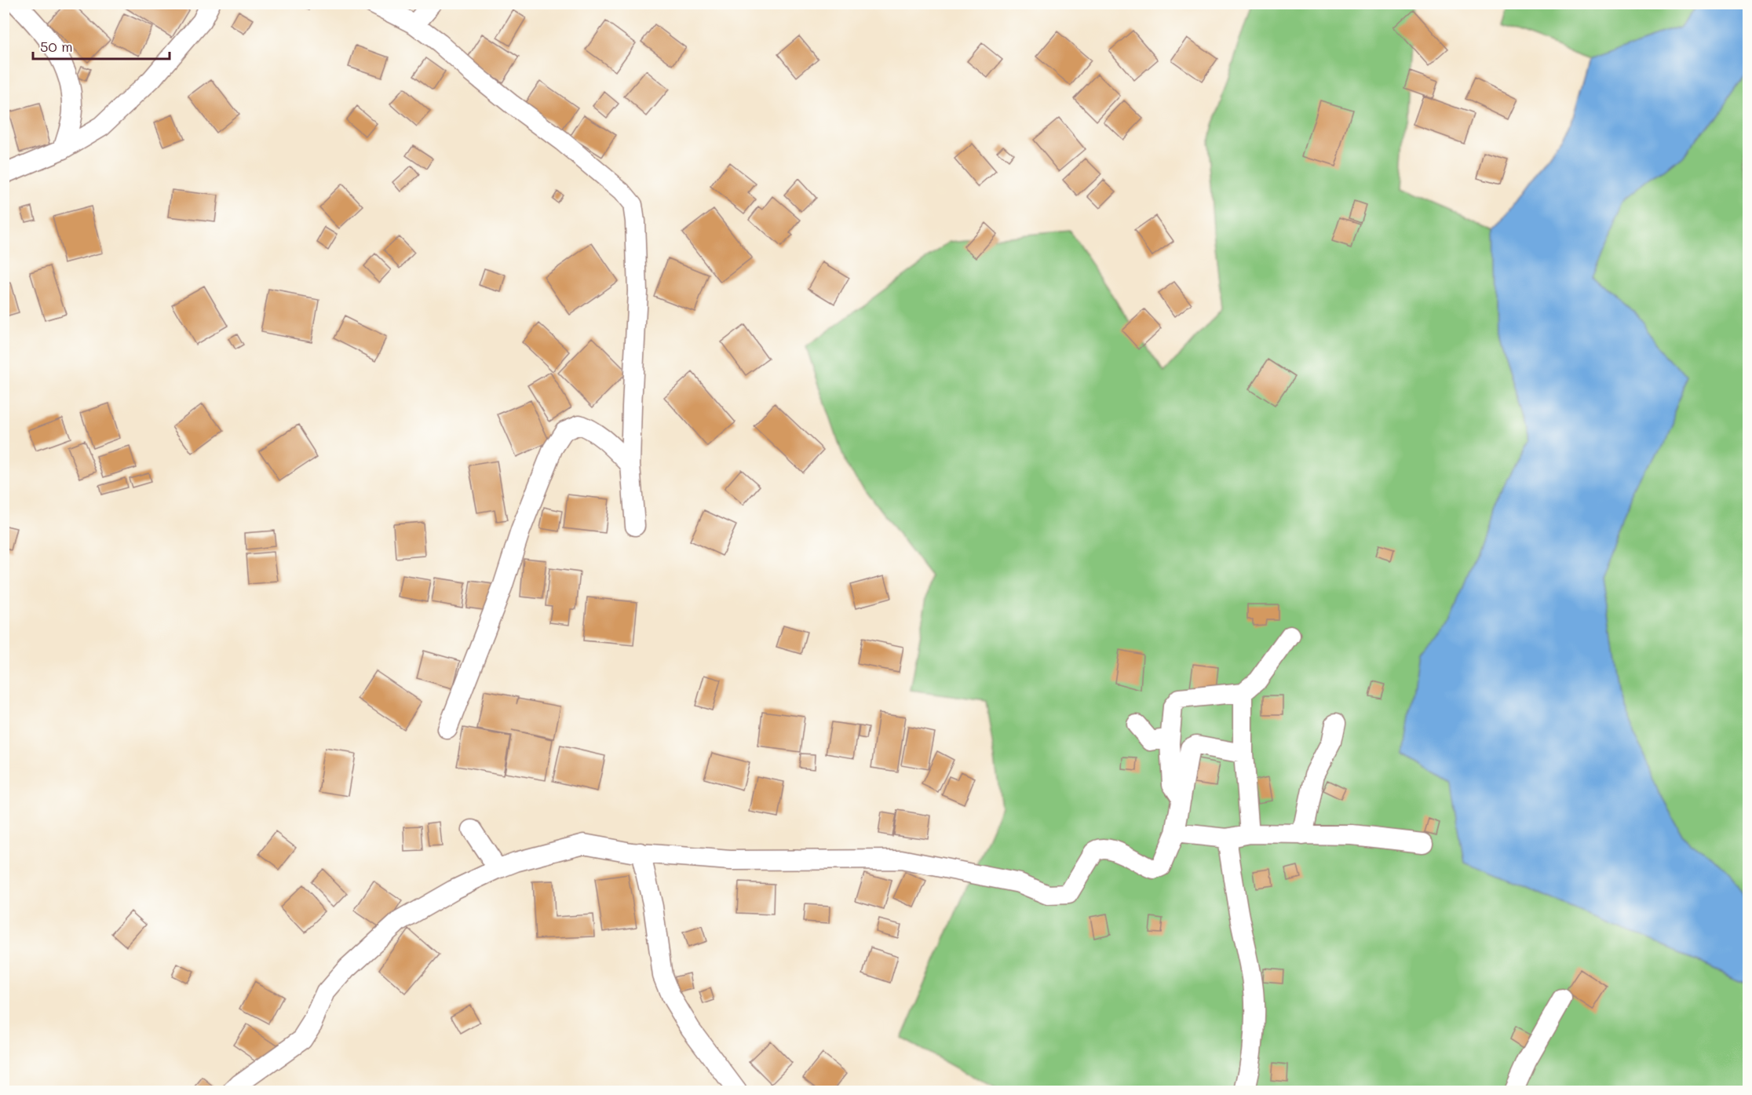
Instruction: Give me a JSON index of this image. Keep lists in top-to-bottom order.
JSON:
{
  "scale_bar": "50 m"
}
